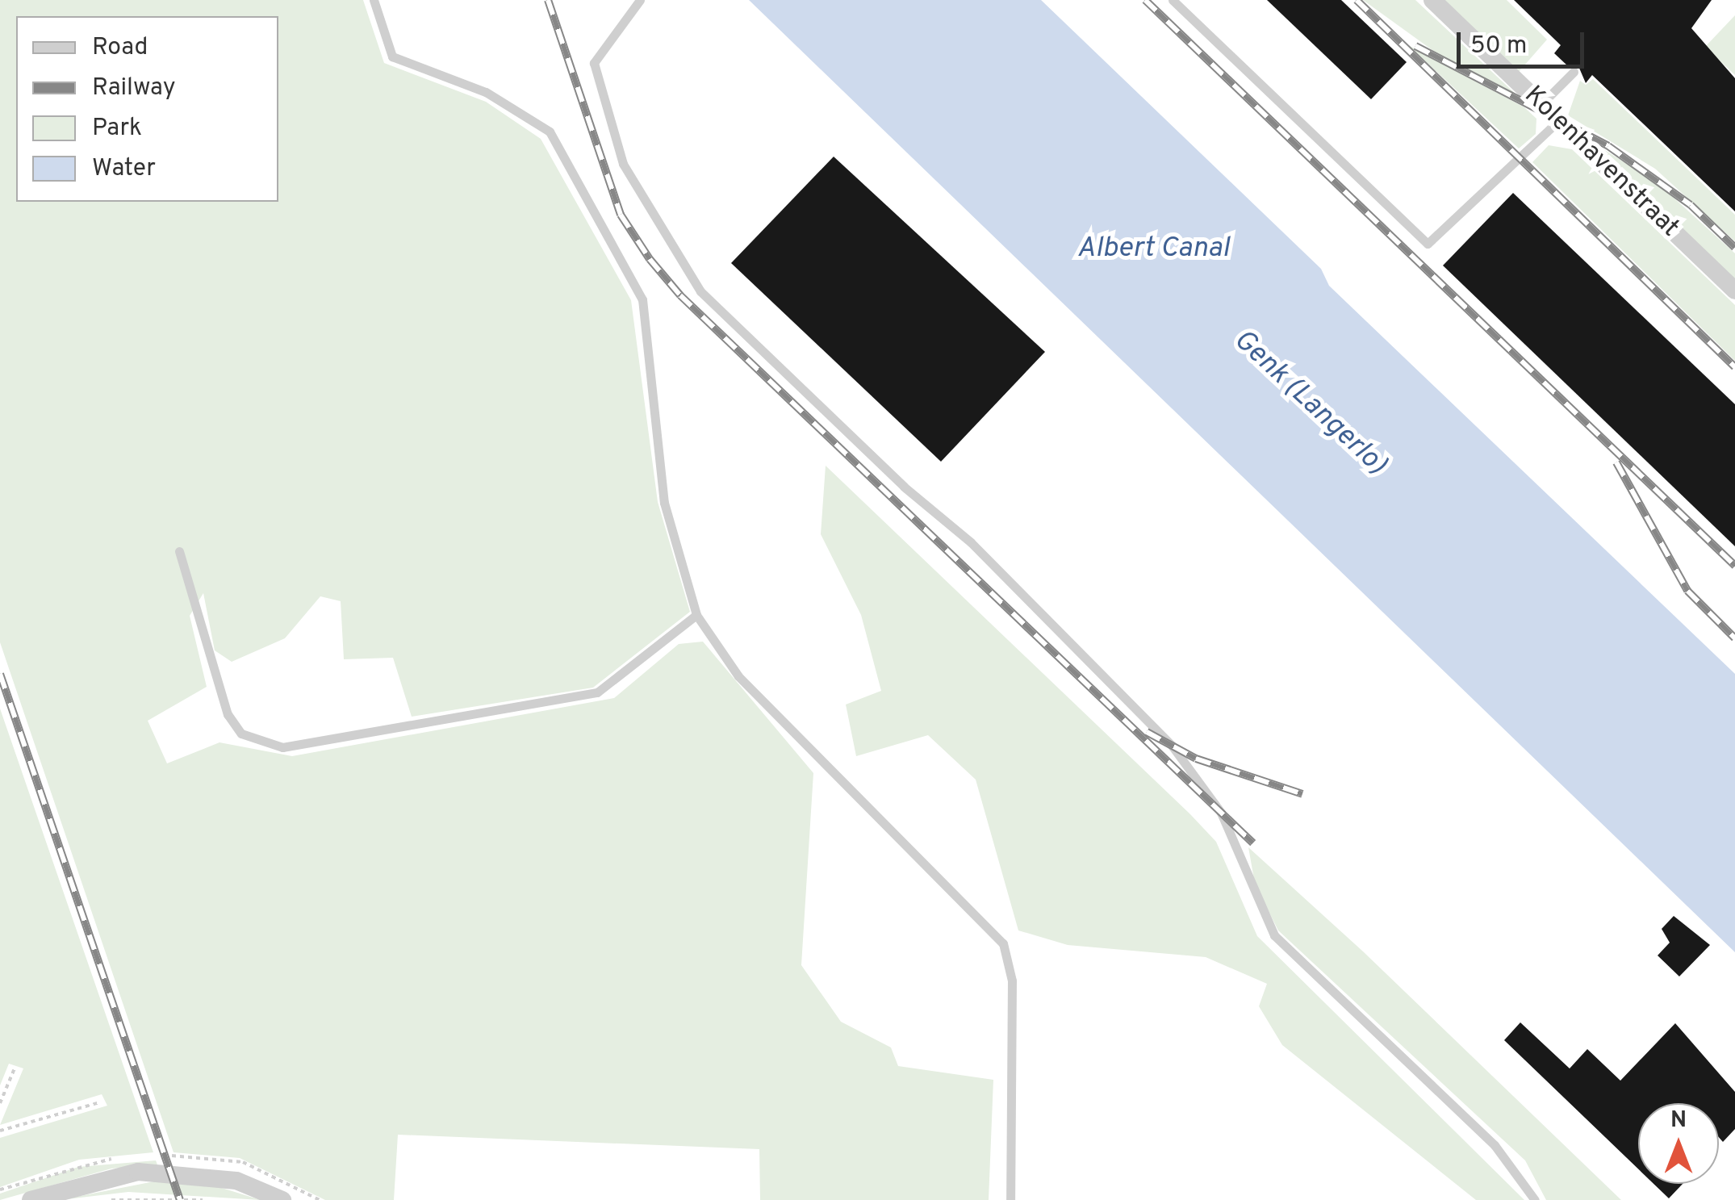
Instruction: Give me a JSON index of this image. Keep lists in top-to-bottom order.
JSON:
{
  "streets": {
    "street": ["Kolenhavenstraat"]
  },
  "water": ["Albert Canal", "Genk (Langerlo)"],
  "legend": [
    "Road",
    "Railway",
    "Park",
    "Water"
  ],
  "scale_bar": "50 m",
  "north": "top"
}
